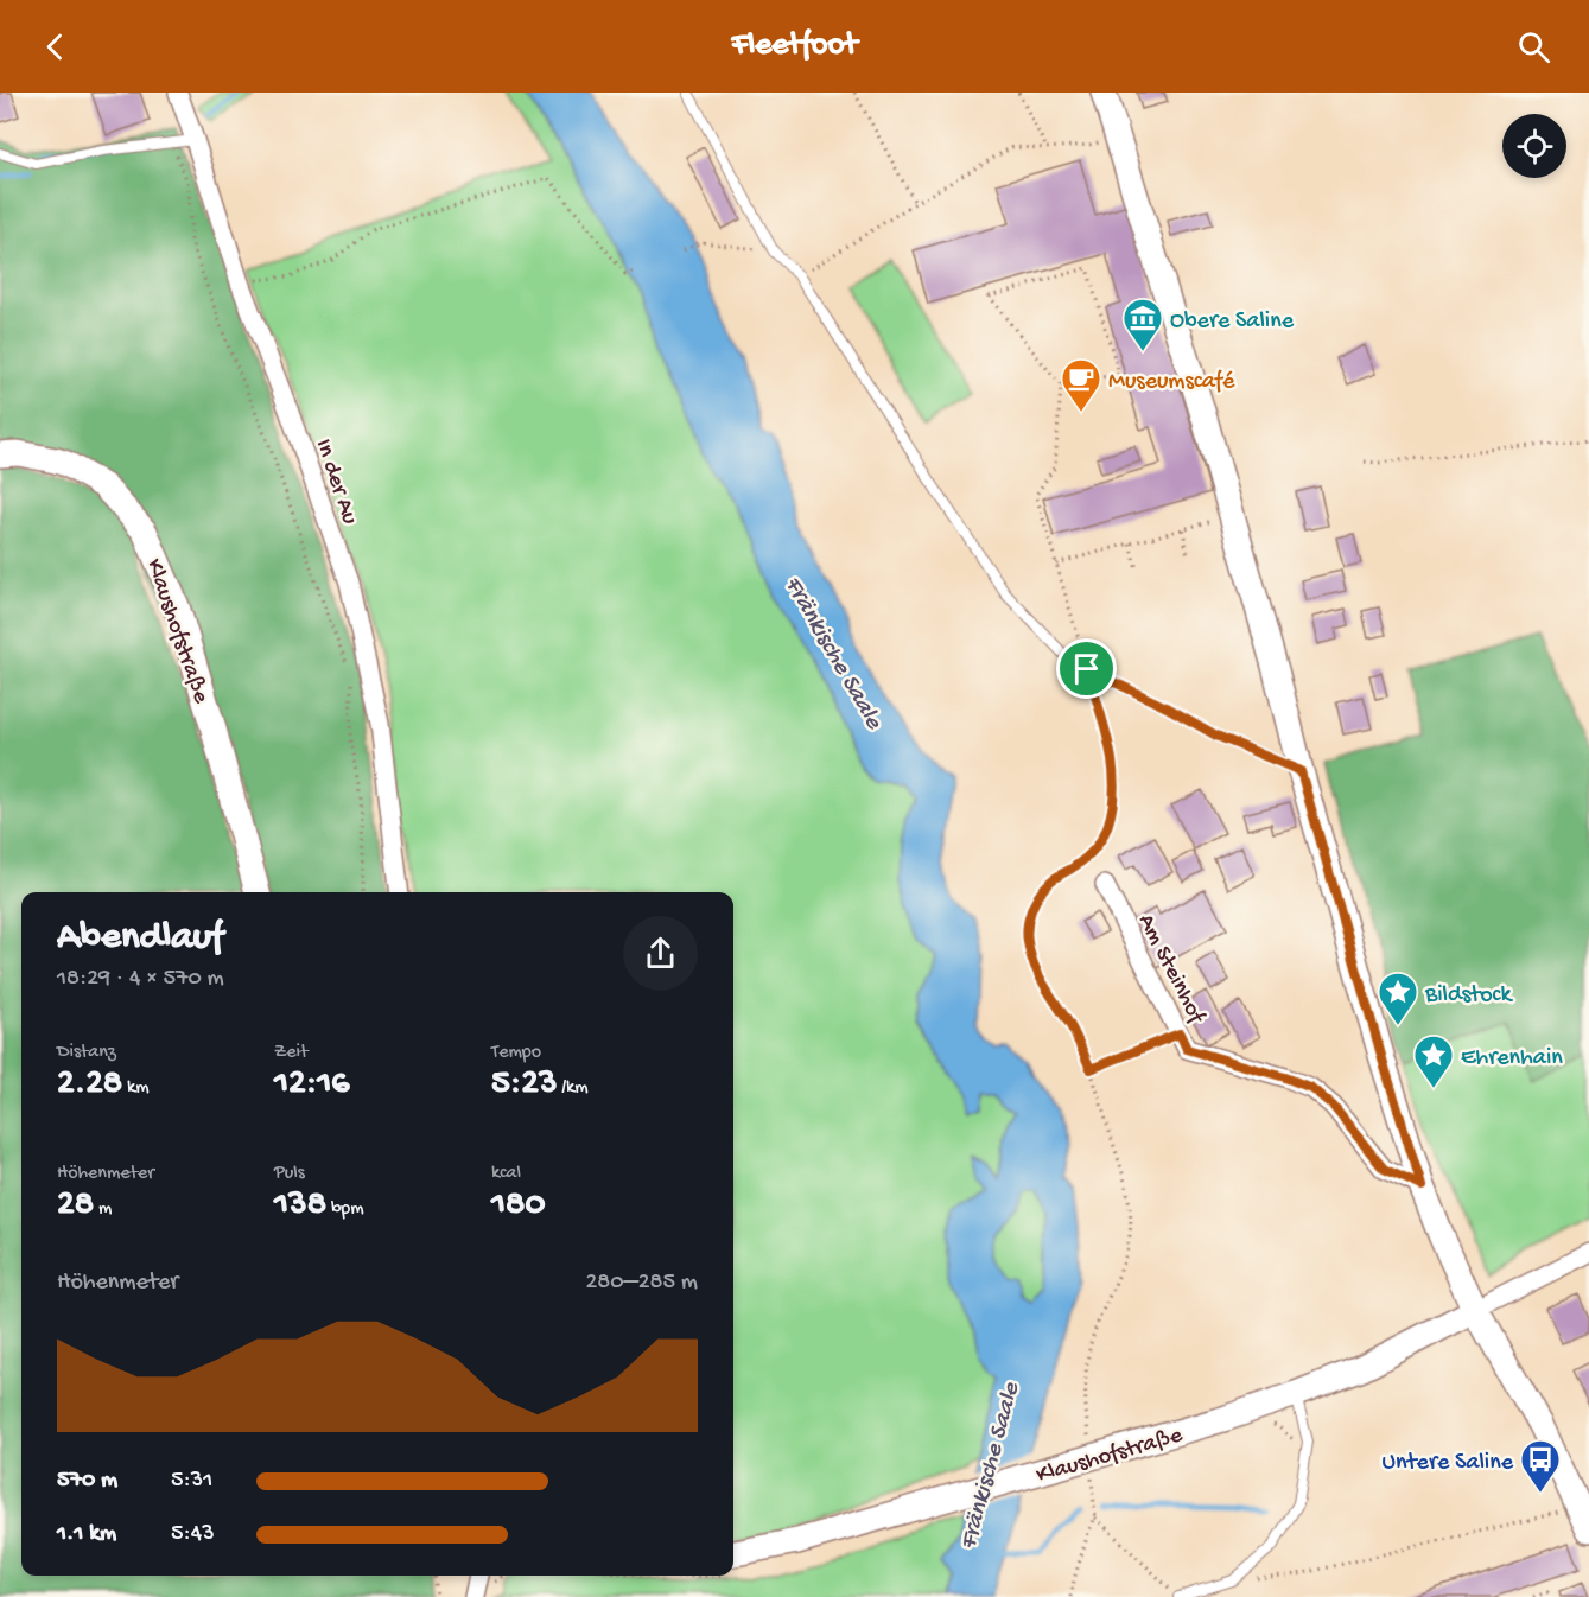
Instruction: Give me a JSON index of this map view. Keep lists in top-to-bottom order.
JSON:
{
  "streets": {
    "main road": ["Klaushofstraße"],
    "street": ["In der Au", "Am Steinhof"]
  },
  "water": ["Fränkische Saale"],
  "places": {
    "museum": ["Obere Saline"],
    "cafe": ["Museumscafé"],
    "place": ["Bildstock", "Ehrenhain"],
    "bus stop": ["Untere Saline"]
  },
  "page": {
    "header": "Fleetfoot",
    "heading": ["Abendlauf", "18:29 · 4 × 570 m"],
    "stats": [
      ["Distanz", "2.28 km"],
      ["Zeit", "12:16"],
      ["Tempo", "5:23 /km"],
      ["Höhenmeter", "28 m"],
      ["Puls", "138 bpm"],
      ["kcal", "180"]
    ],
    "chart": ["Höhenmeter", "280–285 m"],
    "list": [
      {
        "name": "570 m",
        "note": "5:31"
      },
      {
        "name": "1.1 km",
        "note": "5:43"
      }
    ]
  }
}
